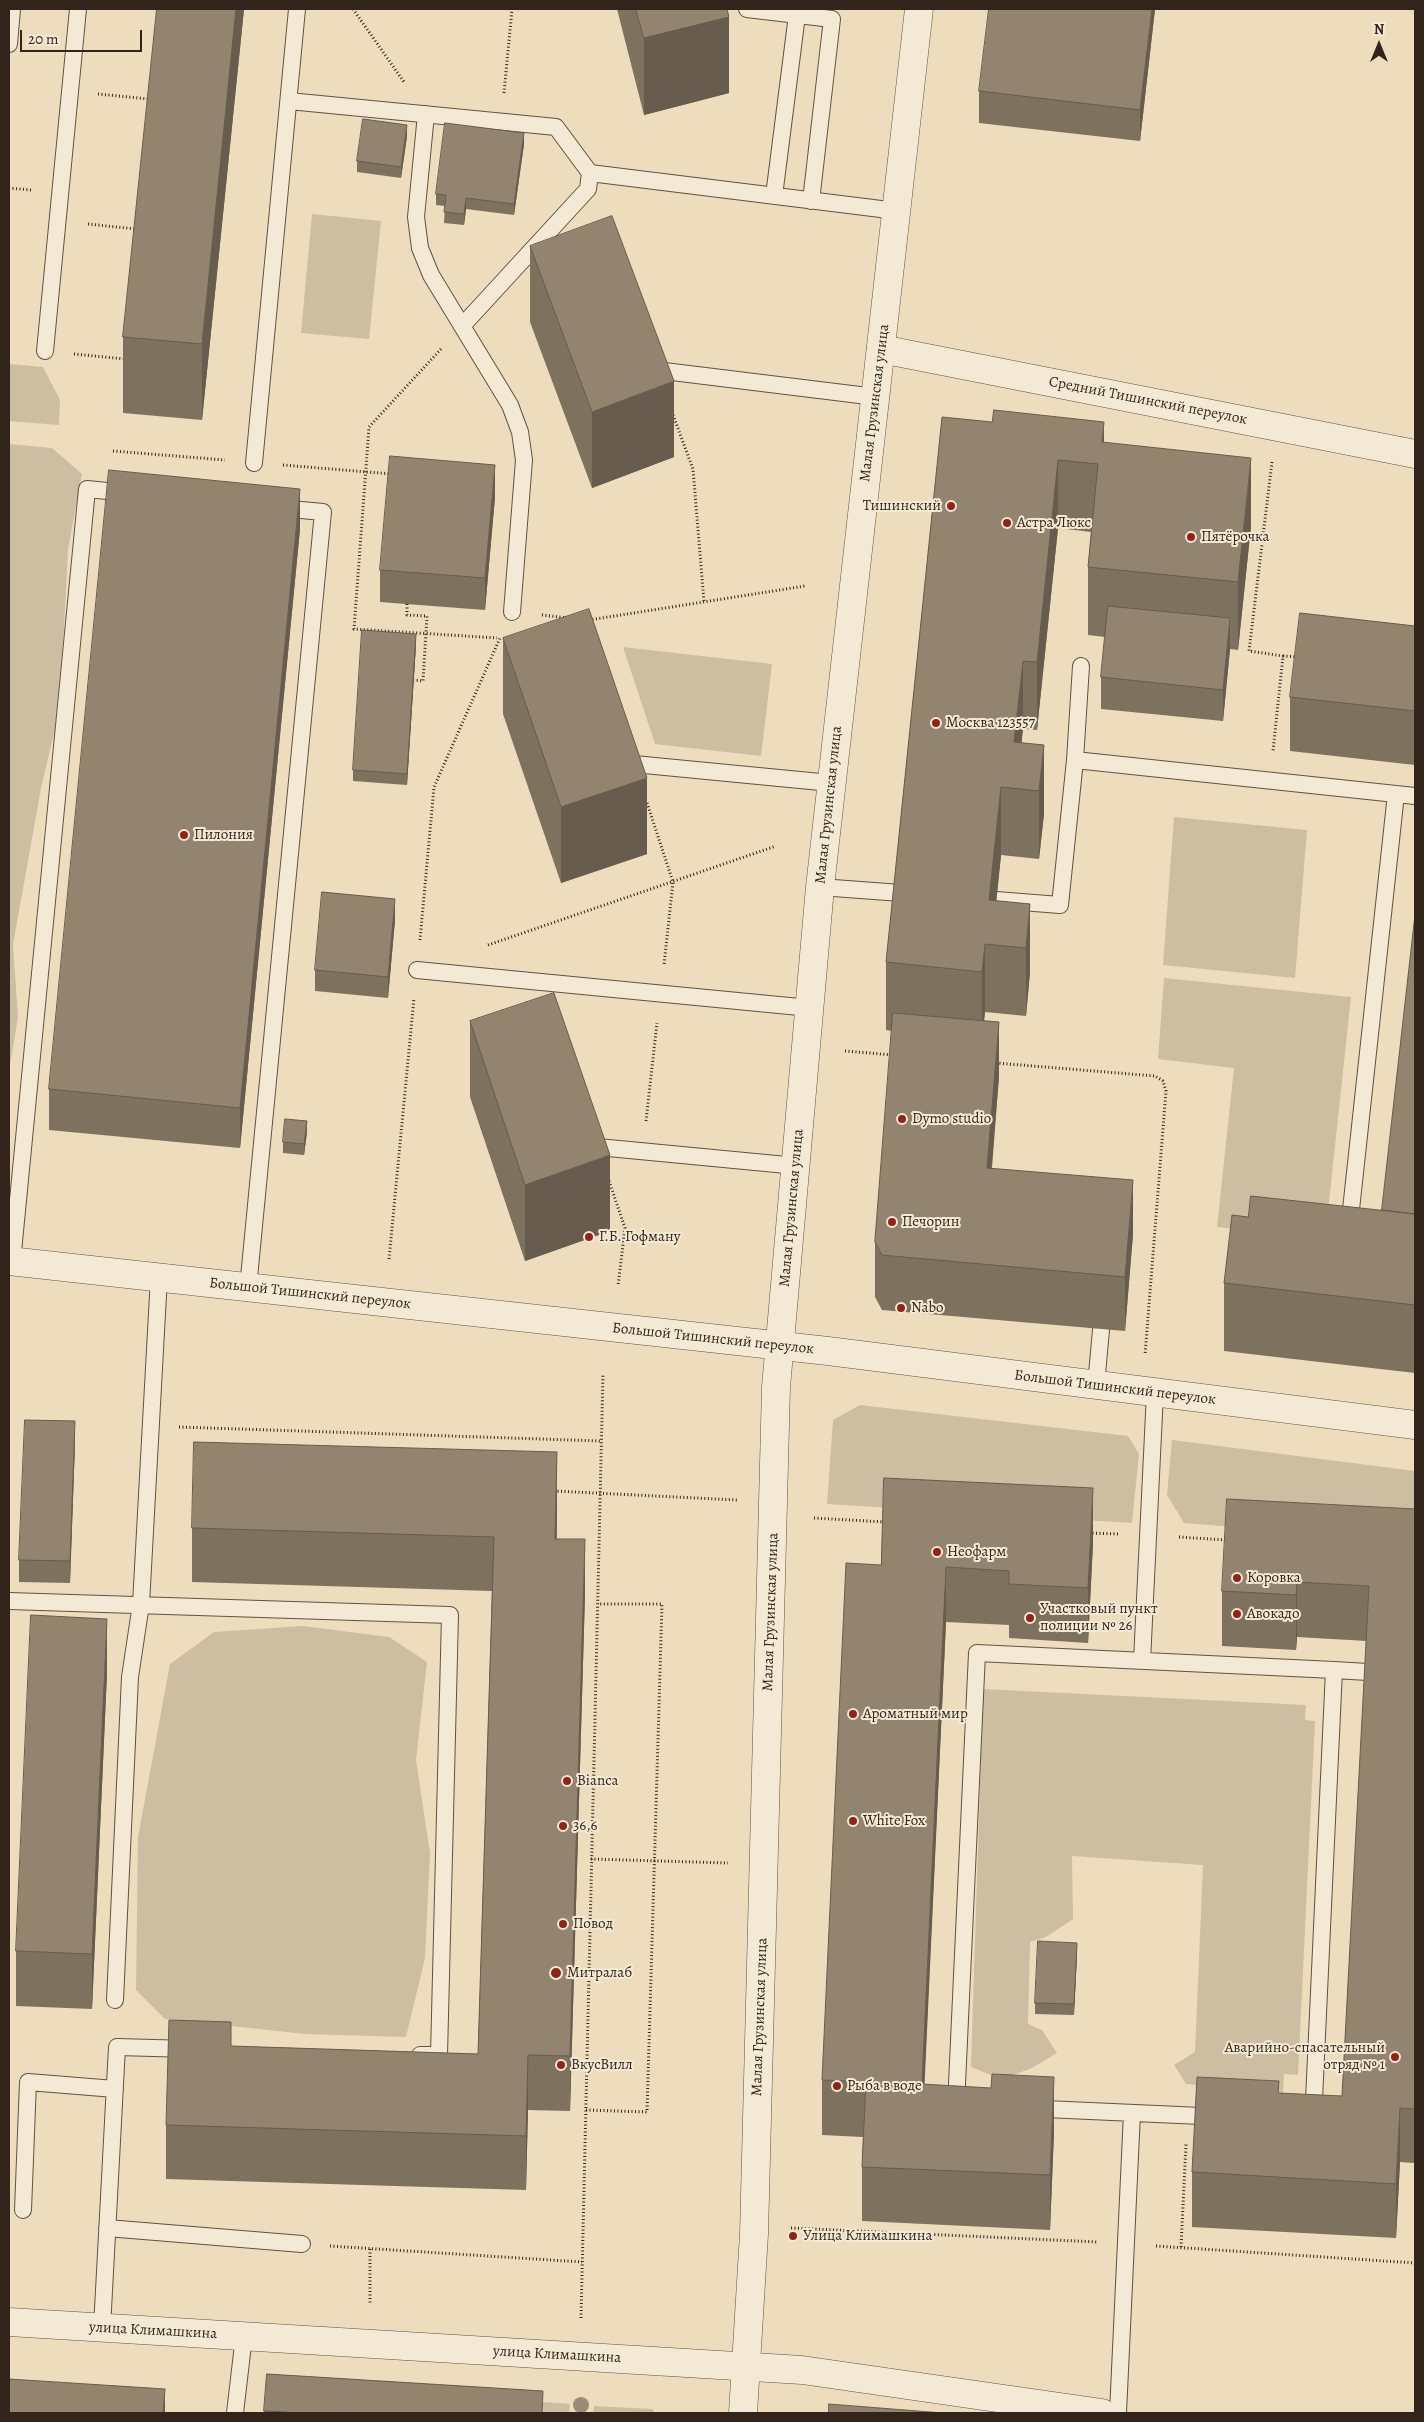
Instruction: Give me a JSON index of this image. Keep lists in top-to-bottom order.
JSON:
{
  "streets": {
    "street": [
      "Средний Тишинский переулок",
      "Малая Грузинская улица",
      "Большой Тишинский переулок",
      "улица Климашкина"
    ]
  },
  "crossings": [
    ["Средний Тишинский переулок", "Малая Грузинская улица"],
    ["Малая Грузинская улица", "Большой Тишинский переулок"],
    ["Малая Грузинская улица", "улица Климашкина"]
  ],
  "places": [
    "Тишинский",
    "Астра Люкс",
    "Пятёрочка",
    "Москва 123557",
    "Пилония",
    "Dymo studio",
    "Печорин",
    "Г.Б. Гофману",
    "Nabo",
    "Неофарм",
    "Коровка",
    "Авокадо",
    "Участковый пункт полиции № 26",
    "Ароматный мир",
    "Bianca",
    "White Fox",
    "36,6",
    "Повод",
    "Митралаб",
    "Аварийно-спасательный отряд № 1",
    "ВкусВилл",
    "Рыба в воде",
    "Улица Климашкина"
  ],
  "scale_bar": "20 m",
  "north": "top"
}
